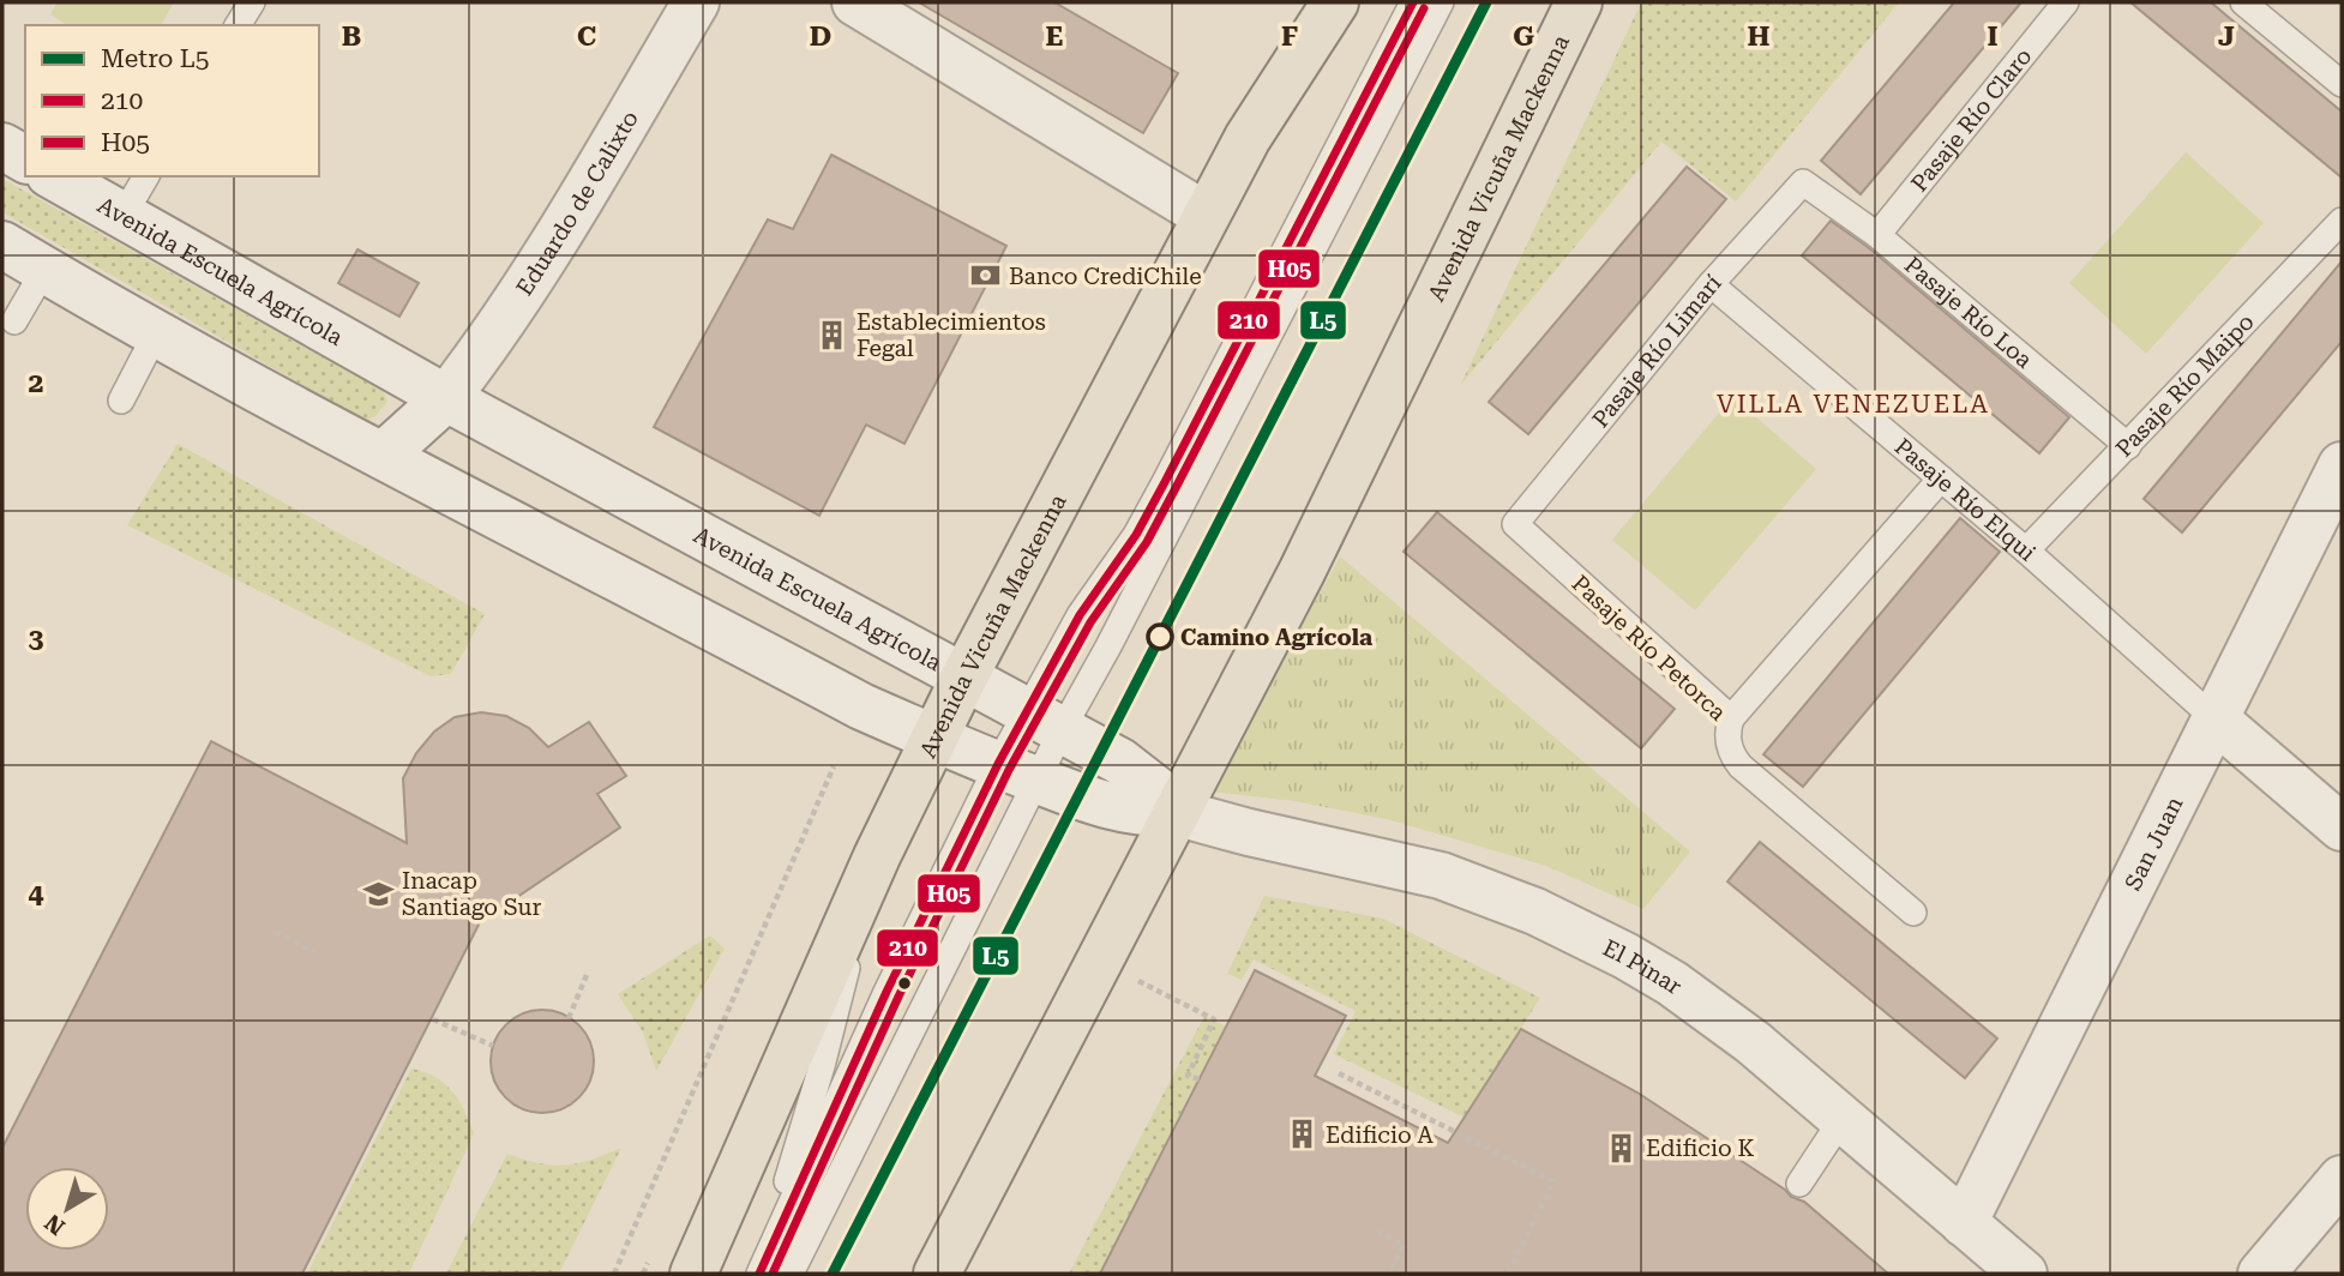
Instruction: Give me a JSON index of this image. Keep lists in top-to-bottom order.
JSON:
{
  "streets": {
    "main road": ["Avenida Vicuña Mackenna"],
    "street": [
      "Eduardo de Calixto",
      "Avenida Escuela Agrícola",
      "San Juan",
      "El Pinar"
    ],
    "lane": [
      "Pasaje Río Claro",
      "Pasaje Río Loa",
      "Pasaje Río Limarí",
      "Pasaje Río Maipo",
      "Pasaje Río Elqui",
      "Pasaje Río Petorca"
    ]
  },
  "crossings": [
    ["Pasaje Río Claro", "Pasaje Río Loa"],
    ["Avenida Vicuña Mackenna", "Avenida Escuela Agrícola"],
    ["Avenida Vicuña Mackenna", "El Pinar"],
    ["Eduardo de Calixto", "Avenida Escuela Agrícola"],
    ["Avenida Escuela Agrícola", "El Pinar"],
    ["Pasaje Río Loa", "Pasaje Río Limarí"],
    ["Pasaje Río Loa", "Pasaje Río Maipo"],
    ["Pasaje Río Limarí", "Pasaje Río Elqui"],
    ["Pasaje Río Limarí", "Pasaje Río Petorca"],
    ["Pasaje Río Maipo", "Pasaje Río Elqui"],
    ["Pasaje Río Elqui", "San Juan"],
    ["San Juan", "El Pinar"]
  ],
  "districts": ["VILLA VENEZUELA"],
  "places": {
    "bank": ["Banco CrediChile"],
    "building": ["Establecimientos Fegal", "Edificio A", "Edificio K"],
    "other": ["Camino Agrícola"],
    "school or university": ["Inacap Santiago Sur"]
  },
  "lines": ["metro line L5", "transit line 210", "transit line H05"],
  "legend": ["Metro L5", "210", "H05"],
  "north": "bottom left",
  "grid": {
    "columns": [
      "B",
      "C",
      "D",
      "E",
      "F",
      "G",
      "H",
      "I",
      "J"
    ],
    "rows": ["2", "3", "4"]
  }
}
